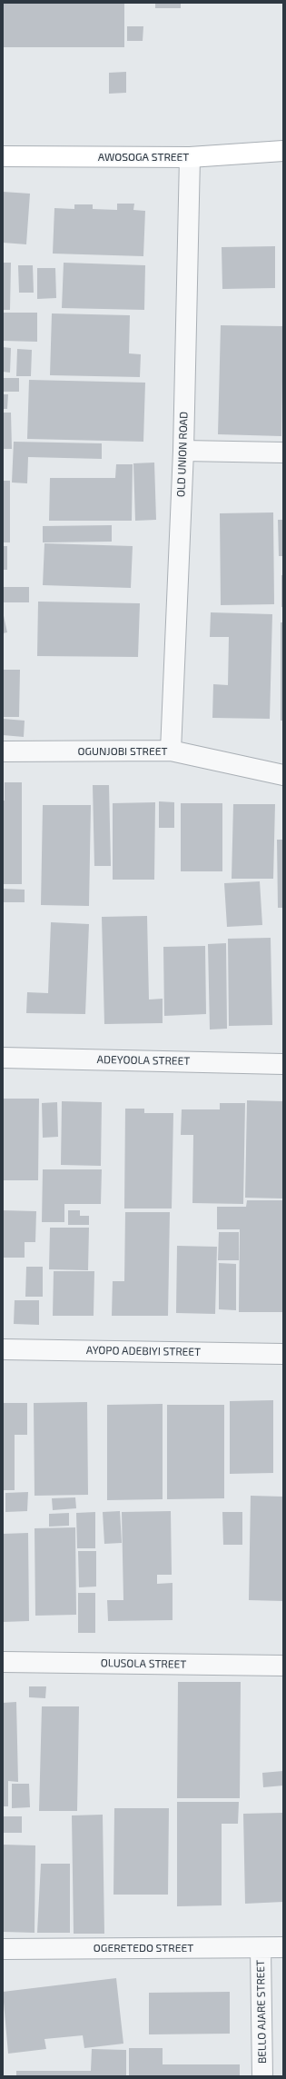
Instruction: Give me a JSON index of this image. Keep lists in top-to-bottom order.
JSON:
{
  "streets": {
    "street": [
      "AWOSOGA STREET",
      "OLD UNION ROAD",
      "OGUNJOBI STREET",
      "ADEYOOLA STREET",
      "AYOPO ADEBIYI STREET",
      "OLUSOLA STREET",
      "OGERETEDO STREET",
      "BELLO AJARE STREET"
    ]
  },
  "crossings": [
    ["AWOSOGA STREET", "OLD UNION ROAD"],
    ["OLD UNION ROAD", "OGUNJOBI STREET"],
    ["OGERETEDO STREET", "BELLO AJARE STREET"]
  ]
}
